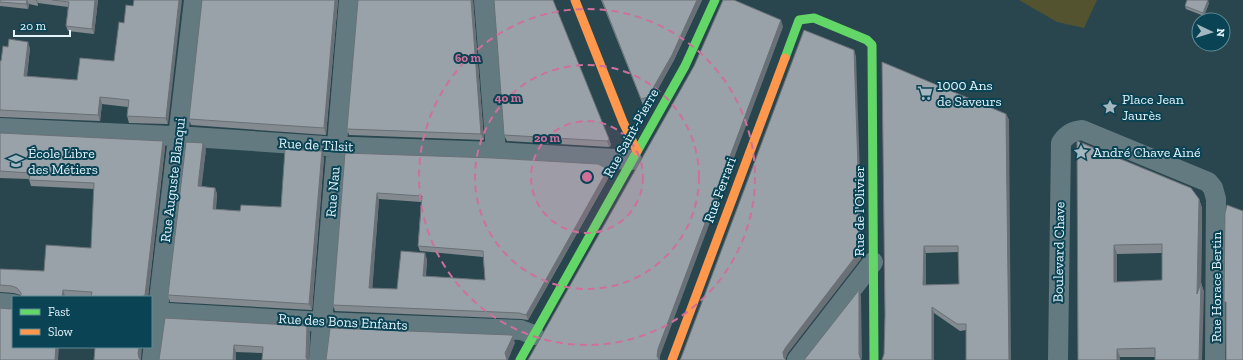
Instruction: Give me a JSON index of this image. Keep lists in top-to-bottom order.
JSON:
{
  "streets": {
    "street": [
      "Rue Saint-Pierre",
      "Rue de Tilsit",
      "Rue Auguste Blanqui",
      "Rue Ferrari",
      "Rue Nau",
      "Rue de l'Olivier",
      "Boulevard Chave",
      "Rue Horace Bertin",
      "Rue des Bons Enfants"
    ]
  },
  "crossings": [
    ["Rue Saint-Pierre", "Rue de Tilsit"],
    ["Rue Saint-Pierre", "Rue des Bons Enfants"],
    ["Rue de Tilsit", "Rue Auguste Blanqui"],
    ["Rue de Tilsit", "Rue Nau"],
    ["Rue Auguste Blanqui", "Rue des Bons Enfants"],
    ["Rue Ferrari", "Rue de l'Olivier"],
    ["Rue Nau", "Rue des Bons Enfants"],
    ["Boulevard Chave", "Rue Horace Bertin"]
  ],
  "places": {
    "supermarket": ["1000 Ans de Saveurs"],
    "place": ["Place Jean Jaurès", "André Chave Ainé"],
    "school or university": ["École Libre des Métiers"]
  },
  "legend": ["Fast", "Slow"],
  "scale_bar": "20 m",
  "north": "right",
  "rings": ["60 m", "40 m", "20 m"]
}
